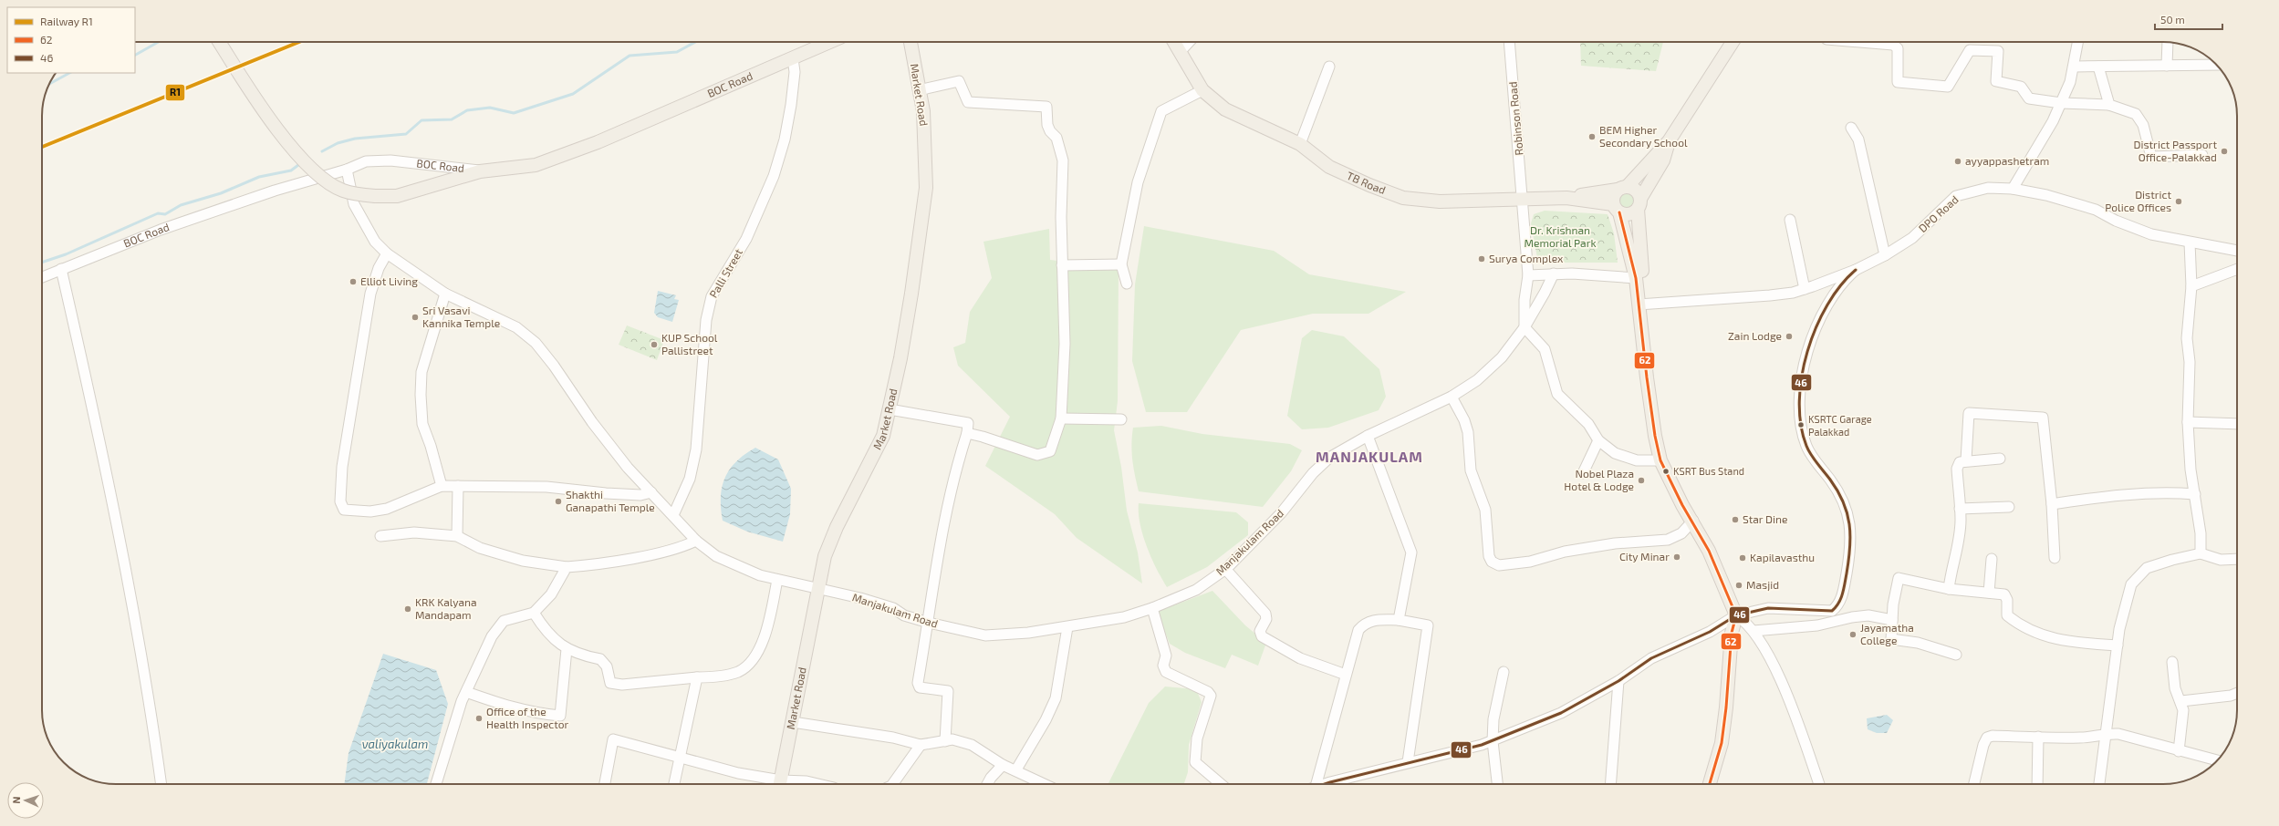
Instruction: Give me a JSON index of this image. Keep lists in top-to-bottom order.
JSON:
{
  "streets": {
    "main road": ["BOC Road", "Market Road", "TB Road"],
    "street": [
      "Robinson Road",
      "DPO Road",
      "Palli Street",
      "Manjakulam Road"
    ]
  },
  "crossings": [
    ["BOC Road", "Palli Street"],
    ["BOC Road", "Manjakulam Road"],
    ["Market Road", "Manjakulam Road"],
    ["Robinson Road", "TB Road"],
    ["Palli Street", "Manjakulam Road"]
  ],
  "districts": ["MANJAKULAM"],
  "water": ["valiyakulam"],
  "parks": ["Dr. Krishnan Memorial Park"],
  "places": [
    "BEM Higher Secondary School",
    "District Passport Office-Palakkad",
    "ayyappashetram",
    "District Police Offices",
    "Surya Complex",
    "Elliot Living",
    "Sri Vasavi Kannika Temple",
    "Zain Lodge",
    "KUP School Pallistreet",
    "KSRTC Garage Palakkad",
    "KSRT Bus Stand",
    "Nobel Plaza Hotel & Lodge",
    "Shakthi Ganapathi Temple",
    "Star Dine",
    "City Minar",
    "Kapilavasthu",
    "Masjid",
    "KRK Kalyana Mandapam",
    "Jayamatha College",
    "Office of the Health Inspector"
  ],
  "lines": ["rail line R1", "transit line 62", "transit line 46"],
  "legend": ["Railway R1", "62", "46"],
  "scale_bar": "50 m",
  "north": "left"
}
